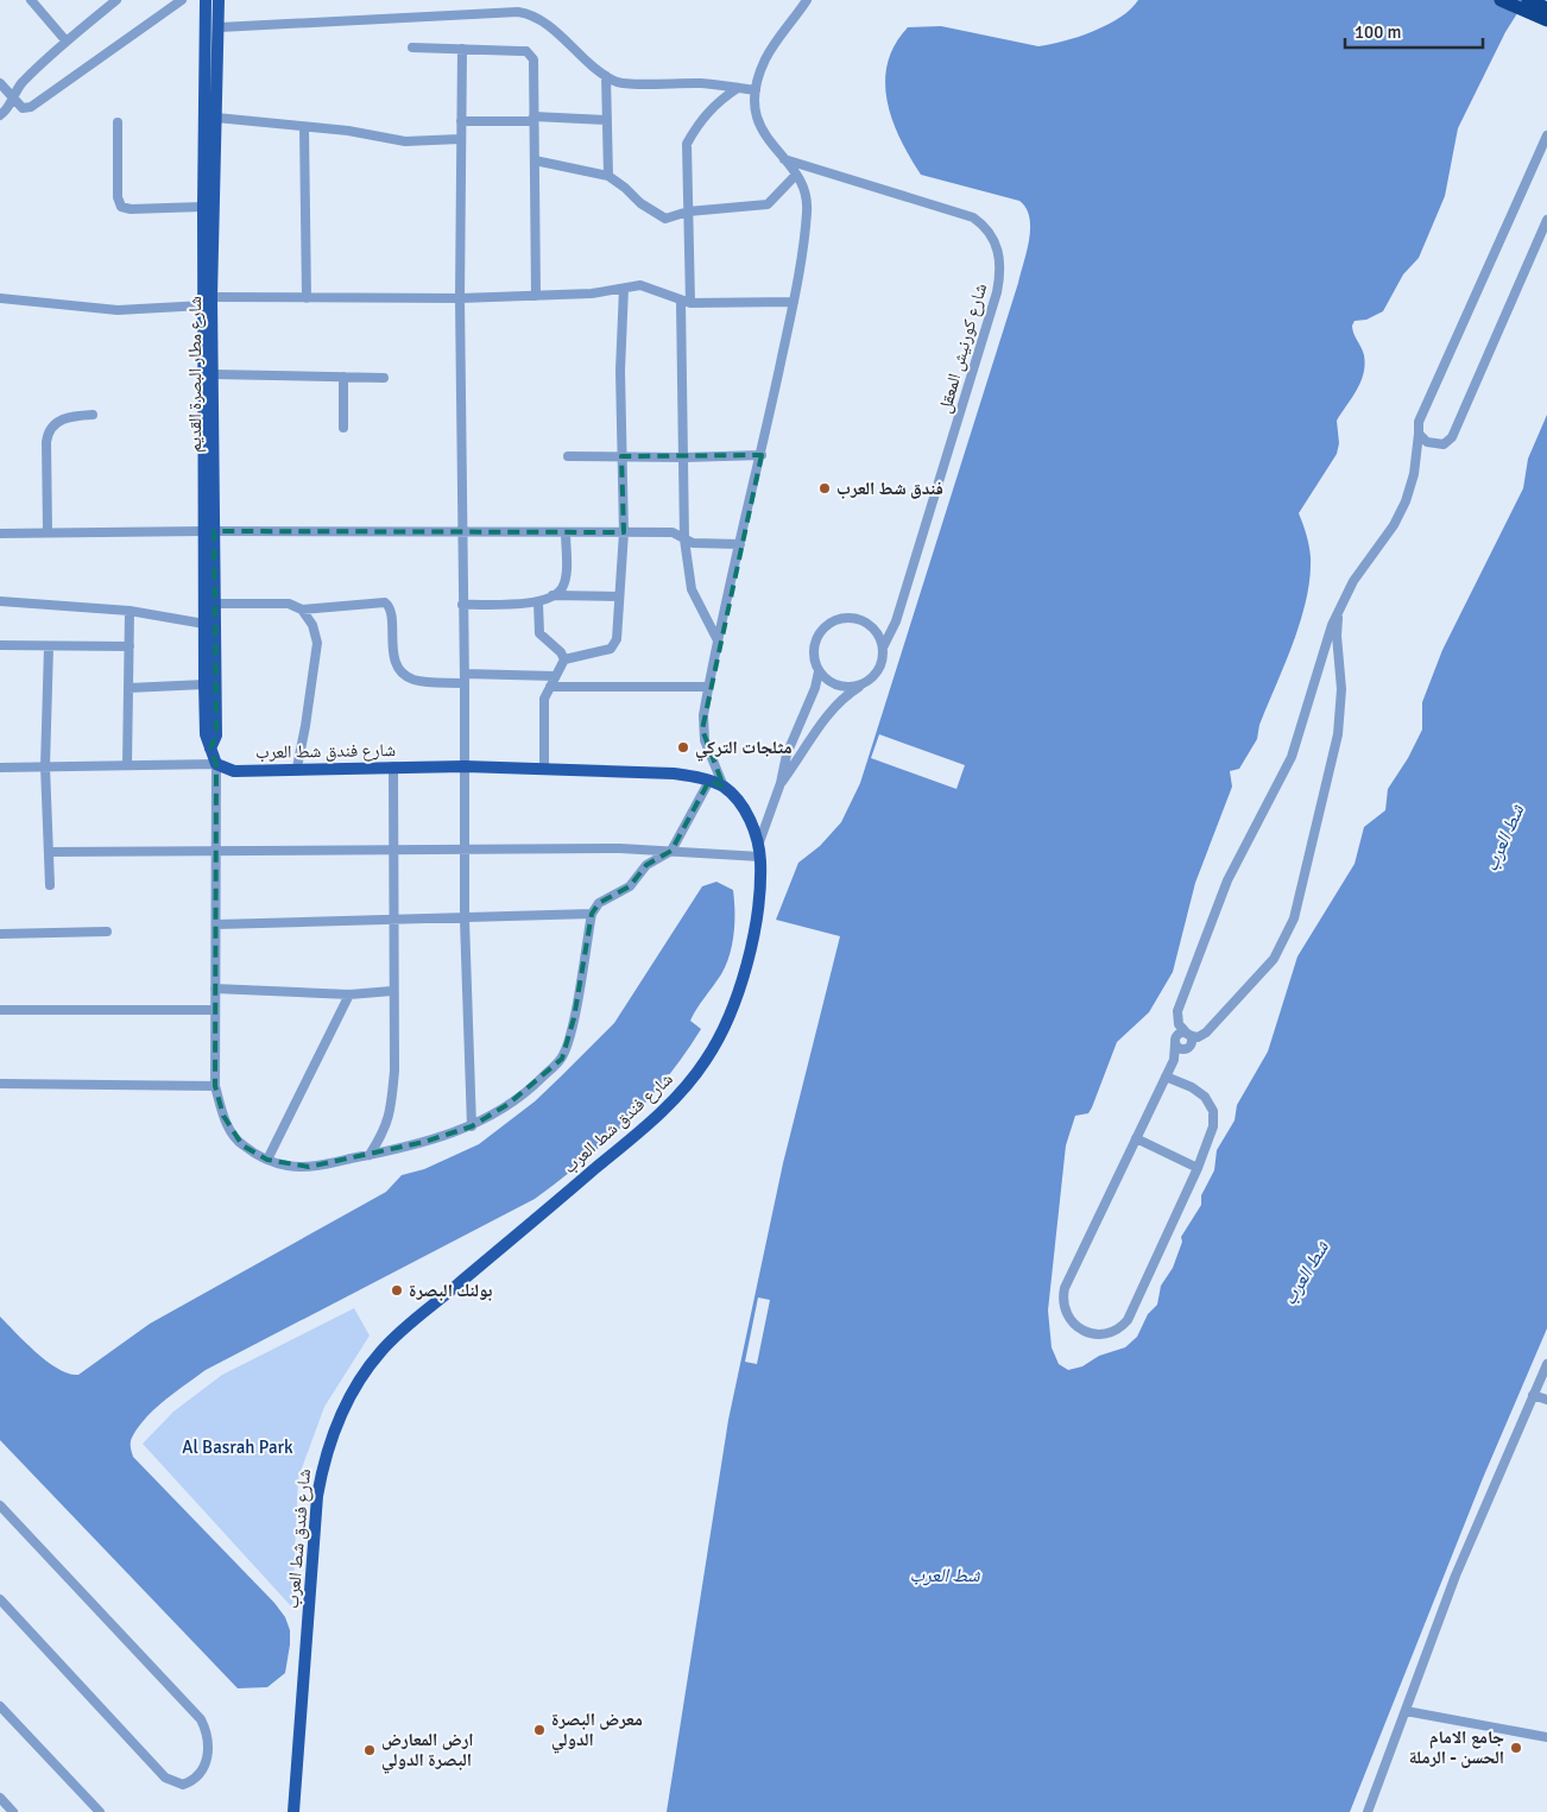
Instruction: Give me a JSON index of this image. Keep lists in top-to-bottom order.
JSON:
{
  "streets": {
    "main road": ["شارع مطار البصرة القديم", "شارع فندق شط العرب"],
    "street": ["شارع كورنيش المعقل"]
  },
  "crossings": [
    ["شارع مطار البصرة القديم", "شارع فندق شط العرب"]
  ],
  "water": ["شط العرب"],
  "parks": ["Al Basrah Park"],
  "places": [
    "فندق شط العرب",
    "مثلجات التركي",
    "بولنك البصرة",
    "معرض البصرة الدولي",
    "جامع الامام الحسن - الرملة",
    "ارض المعارض البصرة الدولي"
  ],
  "scale_bar": "100 m"
}
